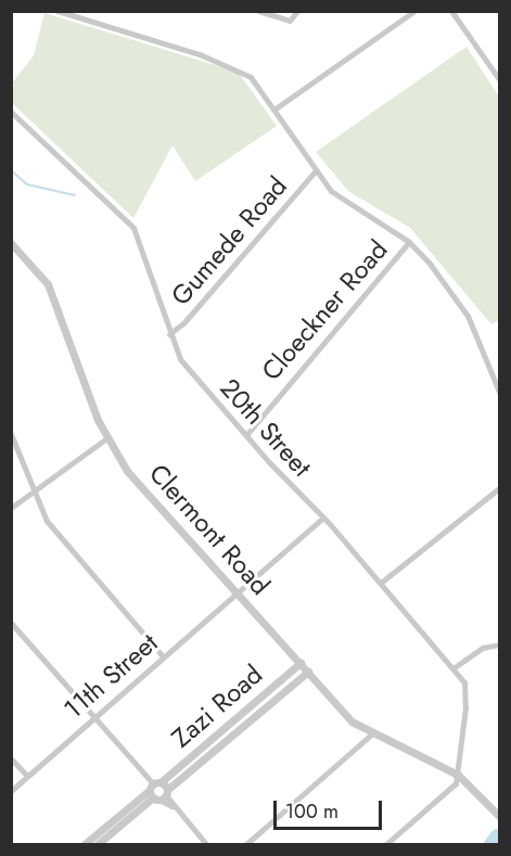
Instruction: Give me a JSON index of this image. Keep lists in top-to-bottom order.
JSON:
{
  "streets": {
    "street": [
      "Gumede Road",
      "Cloeckner Road",
      "20th Street",
      "Clermont Road",
      "11th Street",
      "Zazi Road"
    ]
  },
  "crossings": [
    ["Gumede Road", "20th Street"],
    ["Cloeckner Road", "20th Street"],
    ["20th Street", "Clermont Road"],
    ["20th Street", "11th Street"],
    ["Clermont Road", "11th Street"],
    ["Clermont Road", "Zazi Road"]
  ],
  "scale_bar": "100 m"
}
